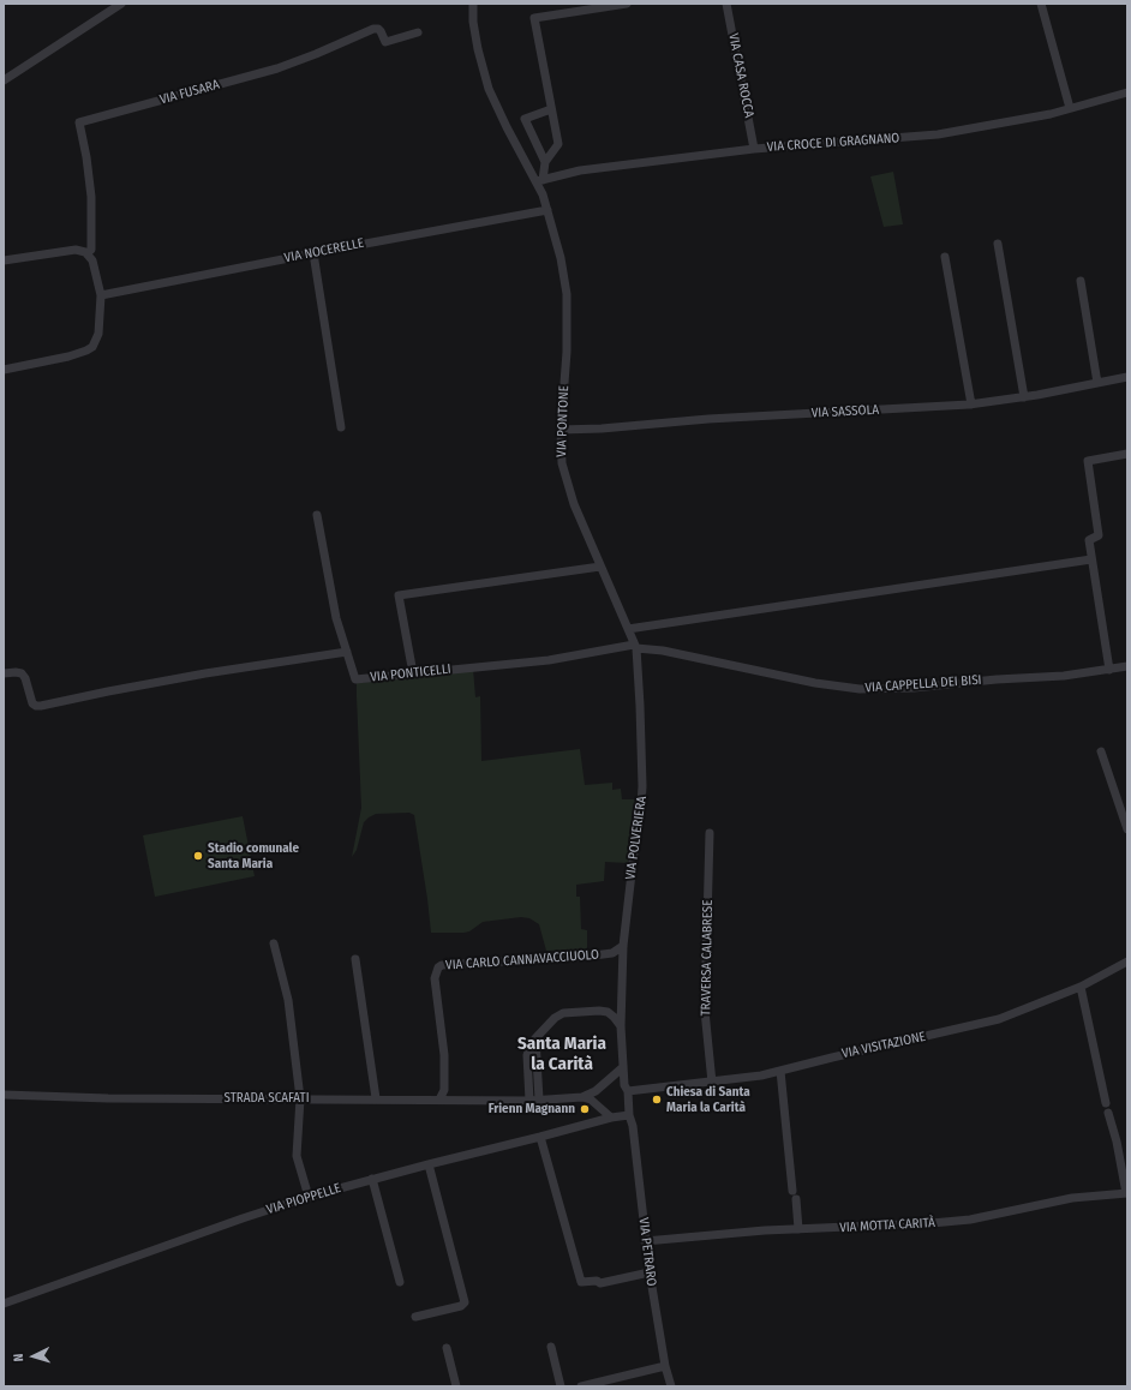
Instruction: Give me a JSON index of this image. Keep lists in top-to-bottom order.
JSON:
{
  "streets": {
    "street": [
      "VIA CASA ROCCA",
      "VIA FUSARA",
      "VIA CROCE DI GRAGNANO",
      "VIA NOCERELLE",
      "VIA SASSOLA",
      "VIA PONTONE",
      "VIA PONTICELLI",
      "VIA CAPPELLA DEI BISI",
      "VIA POLVERIERA",
      "TRAVERSA CALABRESE",
      "VIA CARLO CANNAVACCIUOLO",
      "VIA VISITAZIONE",
      "STRADA SCAFATI",
      "VIA PIOPPELLE",
      "VIA MOTTA CARITÀ",
      "VIA PETRARO"
    ]
  },
  "crossings": [
    ["VIA CASA ROCCA", "VIA CROCE DI GRAGNANO"],
    ["VIA CROCE DI GRAGNANO", "VIA PONTONE"],
    ["VIA NOCERELLE", "VIA PONTONE"],
    ["VIA SASSOLA", "VIA PONTONE"],
    ["VIA PONTONE", "VIA PONTICELLI"],
    ["VIA PONTONE", "VIA CAPPELLA DEI BISI"],
    ["VIA PONTONE", "VIA POLVERIERA"],
    ["VIA PONTICELLI", "VIA CAPPELLA DEI BISI"],
    ["VIA PONTICELLI", "VIA POLVERIERA"],
    ["VIA CAPPELLA DEI BISI", "VIA POLVERIERA"],
    ["VIA POLVERIERA", "VIA CARLO CANNAVACCIUOLO"],
    ["VIA POLVERIERA", "STRADA SCAFATI"],
    ["VIA POLVERIERA", "VIA PETRARO"],
    ["TRAVERSA CALABRESE", "VIA VISITAZIONE"],
    ["VIA CARLO CANNAVACCIUOLO", "STRADA SCAFATI"],
    ["VIA VISITAZIONE", "VIA PETRARO"],
    ["STRADA SCAFATI", "VIA PETRARO"],
    ["VIA PIOPPELLE", "VIA PETRARO"],
    ["VIA MOTTA CARITÀ", "VIA PETRARO"]
  ],
  "districts": ["Santa Maria la Carità"],
  "places": ["Stadio comunale Santa Maria", "Chiesa di Santa Maria la Carità", "Frienn Magnann"],
  "north": "left"
}
